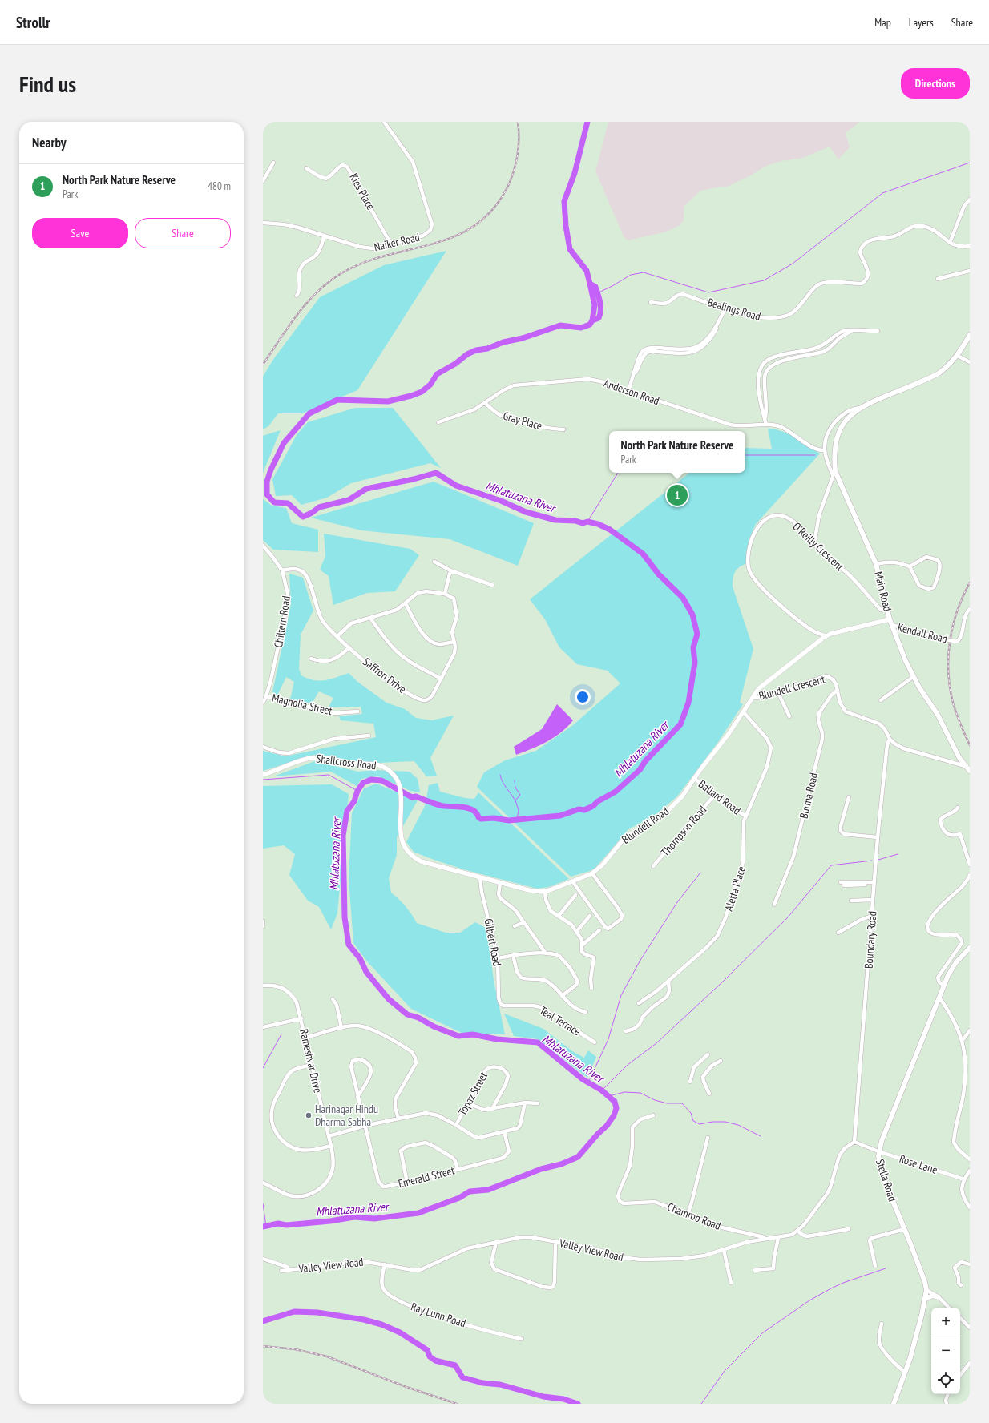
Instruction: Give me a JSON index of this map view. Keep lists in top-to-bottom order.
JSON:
{
  "streets": {
    "main road": ["Main Road", "Stella Road"],
    "street": [
      "Kies Place",
      "Naiker Road",
      "Bealings Road",
      "Anderson Road",
      "Gray Place",
      "O'Reilly Crescent",
      "Chiltern Road",
      "Kendall Road",
      "Saffron Drive",
      "Blundell Crescent",
      "Magnolia Street",
      "Shallcross Road",
      "Burma Road",
      "Ballard Road",
      "Blundell Road",
      "Thompson Road",
      "Aletta Place",
      "Boundary Road",
      "Gilbert Road",
      "Teal Terrace",
      "Rameshvar Drive",
      "Topaz Street",
      "Rose Lane",
      "Emerald Street",
      "Chamroo Road",
      "Valley View Road",
      "Ray Lunn Road"
    ]
  },
  "crossings": [
    ["Kies Place", "Naiker Road"],
    ["Anderson Road", "Gray Place"],
    ["Anderson Road", "Main Road"],
    ["O'Reilly Crescent", "Blundell Road"],
    ["Main Road", "Kendall Road"],
    ["Main Road", "Blundell Crescent"],
    ["Main Road", "Blundell Road"],
    ["Chiltern Road", "Saffron Drive"],
    ["Chiltern Road", "Magnolia Street"],
    ["Blundell Crescent", "Burma Road"],
    ["Blundell Crescent", "Blundell Road"],
    ["Blundell Crescent", "Boundary Road"],
    ["Shallcross Road", "Blundell Road"],
    ["Ballard Road", "Blundell Road"],
    ["Ballard Road", "Thompson Road"],
    ["Ballard Road", "Aletta Place"],
    ["Blundell Road", "Aletta Place"],
    ["Blundell Road", "Gilbert Road"],
    ["Boundary Road", "Rose Lane"],
    ["Boundary Road", "Valley View Road"],
    ["Gilbert Road", "Teal Terrace"],
    ["Rose Lane", "Stella Road"],
    ["Rose Lane", "Valley View Road"],
    ["Chamroo Road", "Valley View Road"],
    ["Valley View Road", "Ray Lunn Road"]
  ],
  "water": ["Mhlatuzana River"],
  "places": ["Harinagar Hindu Dharma Sabha"],
  "page": {
    "header": "Strollr",
    "nav": ["Map", "Layers", "Share"],
    "buttons": [
      "Directions",
      ["Save", "Share"]
    ],
    "title": "Find us",
    "heading": "Nearby",
    "list": [
      {
        "mark": "1",
        "name": "North Park Nature Reserve",
        "note": "Park",
        "value": "480 m"
      }
    ],
    "popup": ["North Park Nature Reserve", "Park"],
    "pins": "1",
    "map_buttons": ["+", "−"]
  }
}
